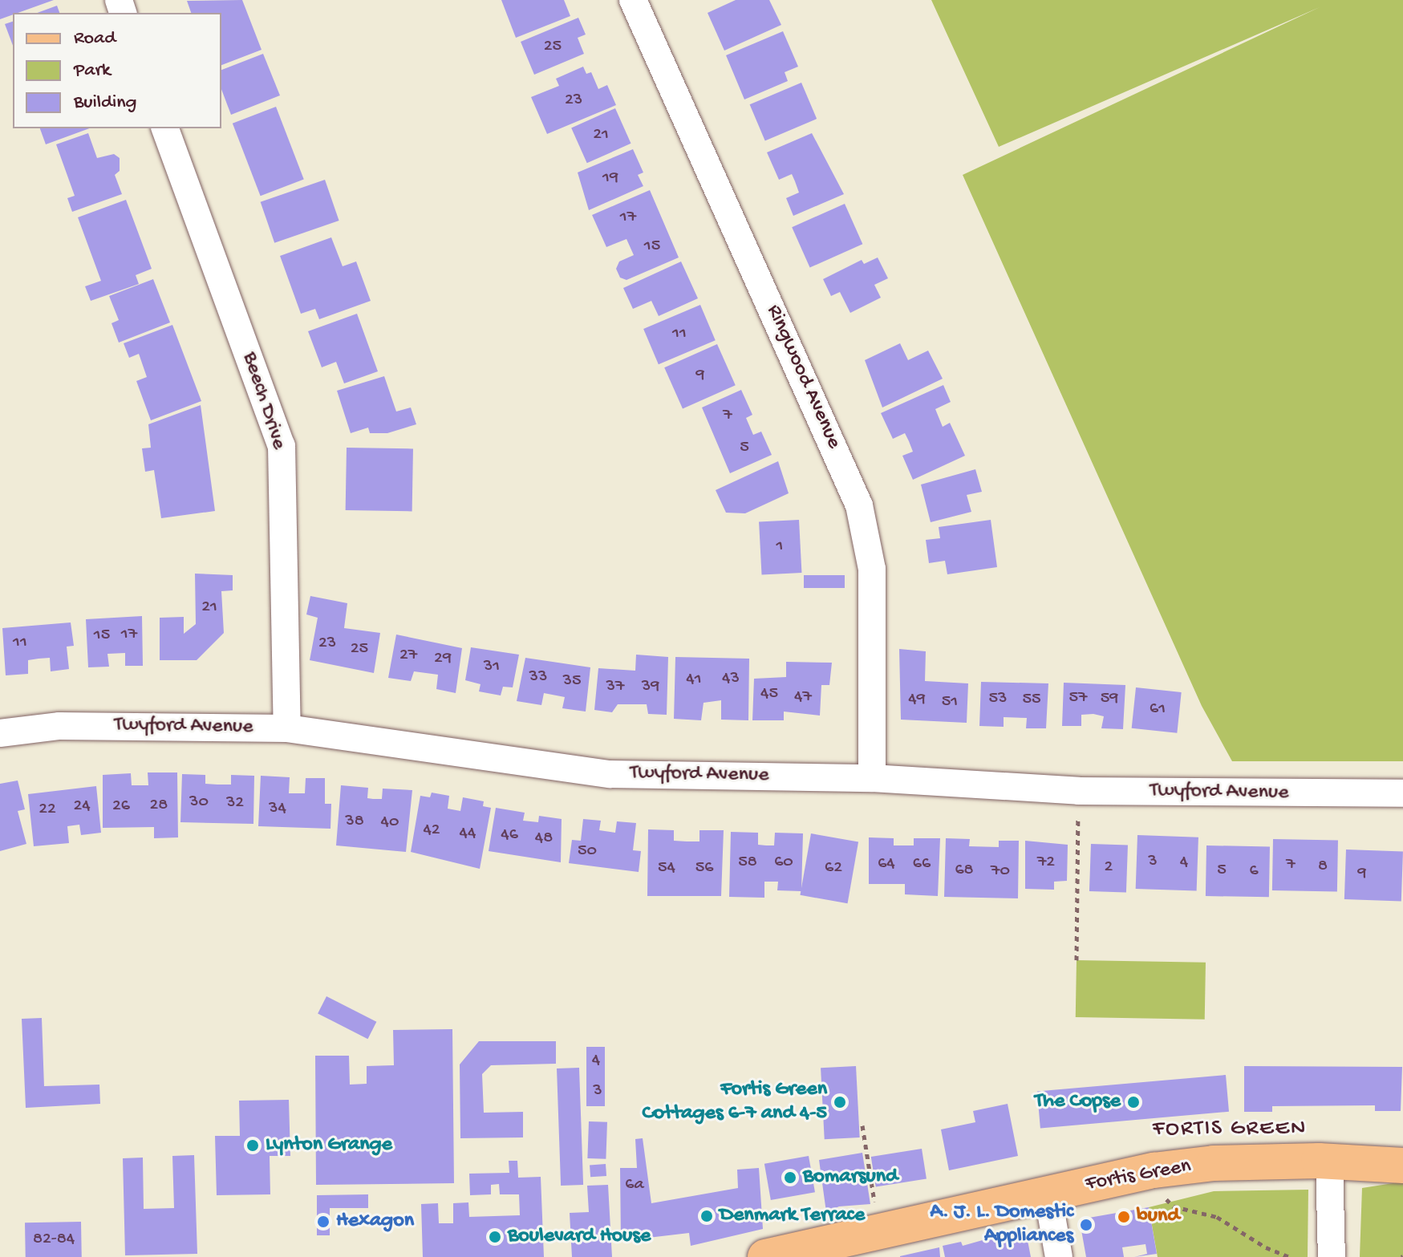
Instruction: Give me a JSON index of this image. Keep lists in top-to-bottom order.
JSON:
{
  "streets": {
    "main road": ["Fortis Green"],
    "street": ["Ringwood Avenue", "Beech Drive", "Twyford Avenue"]
  },
  "crossings": [
    ["Ringwood Avenue", "Twyford Avenue"],
    ["Beech Drive", "Twyford Avenue"]
  ],
  "districts": ["FORTIS GREEN"],
  "places": [
    "Fortis Green Cottages 6-7 and 4-5",
    "The Copse",
    "Lynton Grange",
    "Bomarsund",
    "Denmark Terrace",
    "bund",
    "Hexagon",
    "A. J. L. Domestic Appliances",
    "Boulevard House"
  ],
  "house_numbers": [
    "25",
    "23",
    "21",
    "19",
    "17",
    "15",
    "11",
    "9",
    "7",
    "5",
    "1",
    "21",
    "17",
    "15",
    "11",
    "23",
    "25",
    "27",
    "29",
    "31",
    "33",
    "43",
    "41",
    "35",
    "37",
    "39",
    "45",
    "47",
    "57",
    "53",
    "59",
    "49",
    "55",
    "51",
    "61",
    "30",
    "32",
    "28",
    "24",
    "26",
    "34",
    "22",
    "38",
    "40",
    "42",
    "44",
    "46",
    "48",
    "50",
    "3",
    "58",
    "60",
    "72",
    "4",
    "64",
    "66",
    "7",
    "8",
    "2",
    "54",
    "56",
    "62",
    "68",
    "5",
    "70",
    "6",
    "9",
    "4",
    "3",
    "6a",
    "82-84"
  ],
  "legend": ["Road", "Park", "Building"]
}
